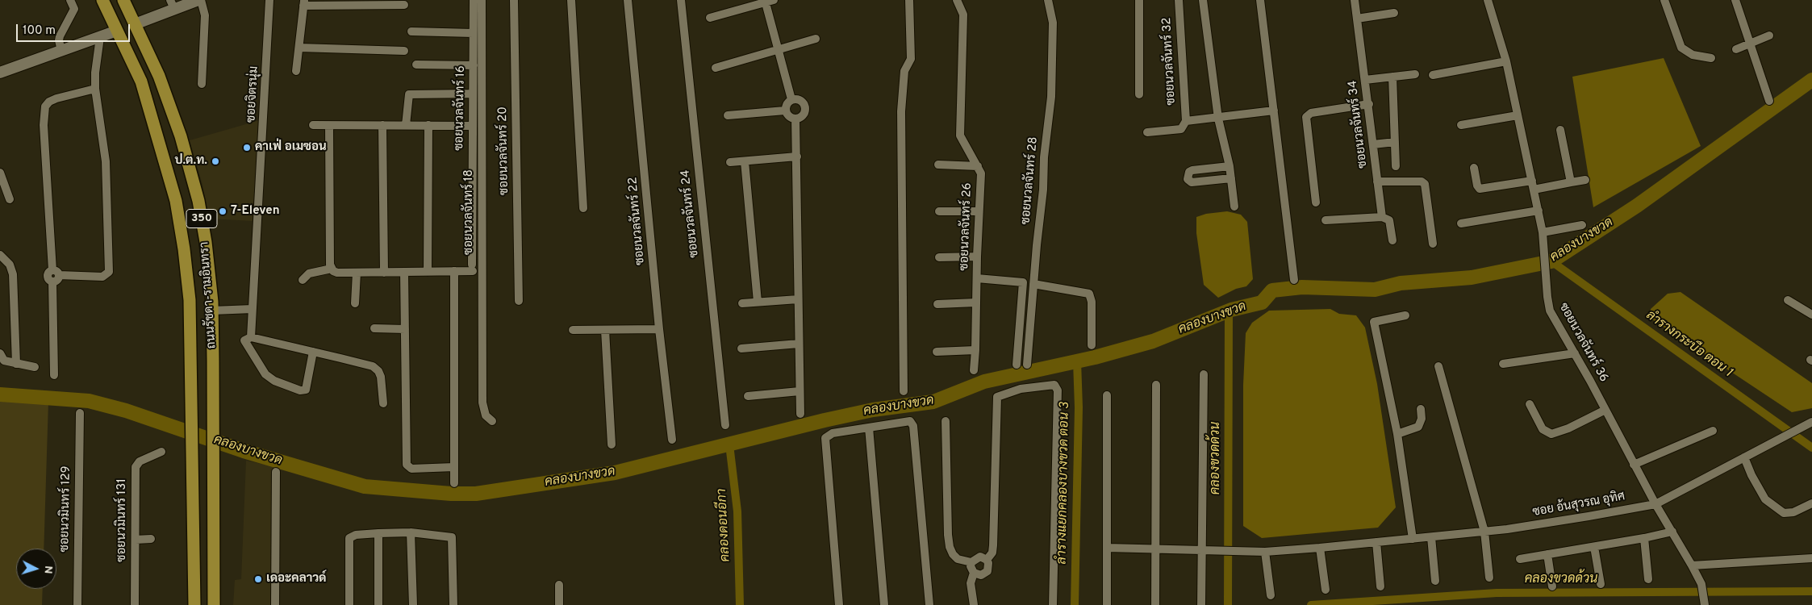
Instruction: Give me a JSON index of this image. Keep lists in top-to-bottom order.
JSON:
{
  "streets": {
    "main road": ["350", "ถนนรัชดา-รามอินทรา"],
    "street": [
      "ซอยนวลจันทร์ 32",
      "ซอยจิตรนุ่ม",
      "ซอยนวลจันทร์ 16",
      "ซอยนวลจันทร์ 34",
      "ซอยนวลจันทร์ 20",
      "ซอยนวลจันทร์ 28",
      "ซอยนวลจันทร์ 18",
      "ซอยนวลจันทร์ 24",
      "ซอยนวลจันทร์ 22",
      "ซอยนวลจันทร์ 26",
      "ซอยนวลจันทร์ 36",
      "ซอย อ้นสุวรณ อุทิศ",
      "ซอยนวมินทร์ 129",
      "ซอยนวมินทร์ 131"
    ]
  },
  "crossings": [
    ["ซอยนวลจันทร์ 36", "ซอย อ้นสุวรณ อุทิศ"]
  ],
  "water": [
    "คลองบางขวด",
    "ลำรางกระบือ ตอน 1",
    "คลองขวดด้วน",
    "ลำรางแยกคลองบางขวด ตอน 3",
    "คลองดอนอีกา"
  ],
  "places": [
    "คาเฟ่ อเมซอน",
    "ป.ต.ท.",
    "7-Eleven",
    "เดอะคลาวด์"
  ],
  "scale_bar": "100 m",
  "north": "right"
}
